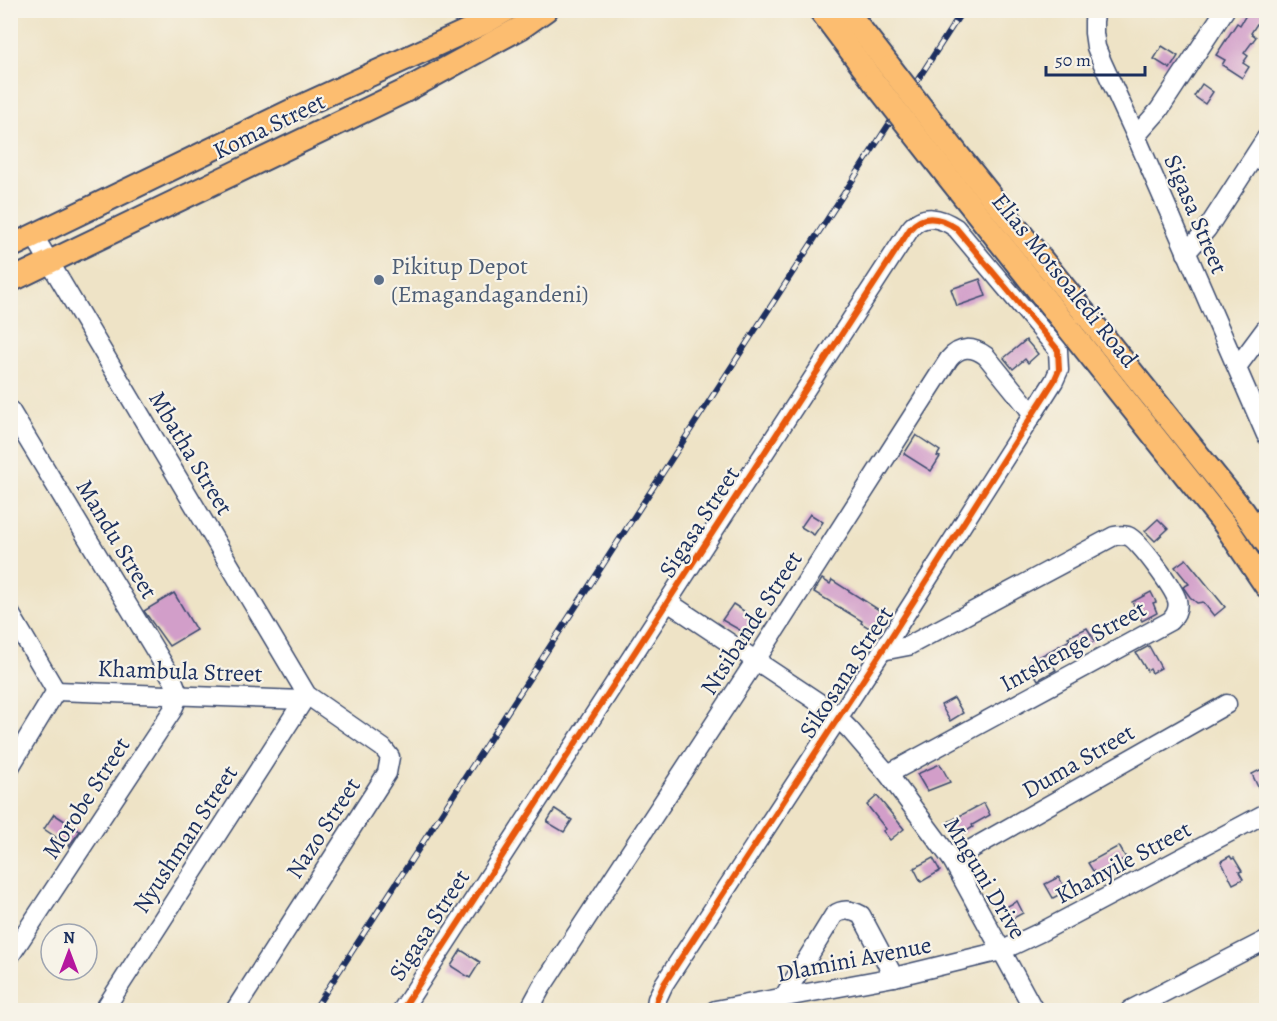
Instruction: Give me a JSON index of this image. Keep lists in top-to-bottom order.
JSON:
{
  "streets": {
    "main road": ["Koma Street", "Elias Motsoaledi Road"],
    "street": [
      "Sigasa Street",
      "Mbatha Street",
      "Mandu Street",
      "Ntsibande Street",
      "Intshenge Street",
      "Khambula Street",
      "Sikosana Street",
      "Duma Street",
      "Morobe Street",
      "Nazo Street",
      "Nyushman Street",
      "Khanyile Street",
      "Mnguni Drive",
      "Dlamini Avenue"
    ]
  },
  "crossings": [
    ["Koma Street", "Mbatha Street"],
    ["Sigasa Street", "Sikosana Street"],
    ["Sigasa Street", "Mnguni Drive"],
    ["Mbatha Street", "Khambula Street"],
    ["Mbatha Street", "Nazo Street"],
    ["Mbatha Street", "Nyushman Street"],
    ["Mandu Street", "Khambula Street"],
    ["Mandu Street", "Morobe Street"],
    ["Ntsibande Street", "Sikosana Street"],
    ["Ntsibande Street", "Mnguni Drive"],
    ["Intshenge Street", "Sikosana Street"],
    ["Intshenge Street", "Mnguni Drive"],
    ["Khambula Street", "Morobe Street"],
    ["Khambula Street", "Nazo Street"],
    ["Khambula Street", "Nyushman Street"],
    ["Sikosana Street", "Mnguni Drive"],
    ["Duma Street", "Mnguni Drive"],
    ["Nazo Street", "Nyushman Street"],
    ["Khanyile Street", "Mnguni Drive"],
    ["Khanyile Street", "Dlamini Avenue"],
    ["Mnguni Drive", "Dlamini Avenue"]
  ],
  "places": ["Pikitup Depot (Emagandagandeni)"],
  "scale_bar": "50 m",
  "north": "top"
}
